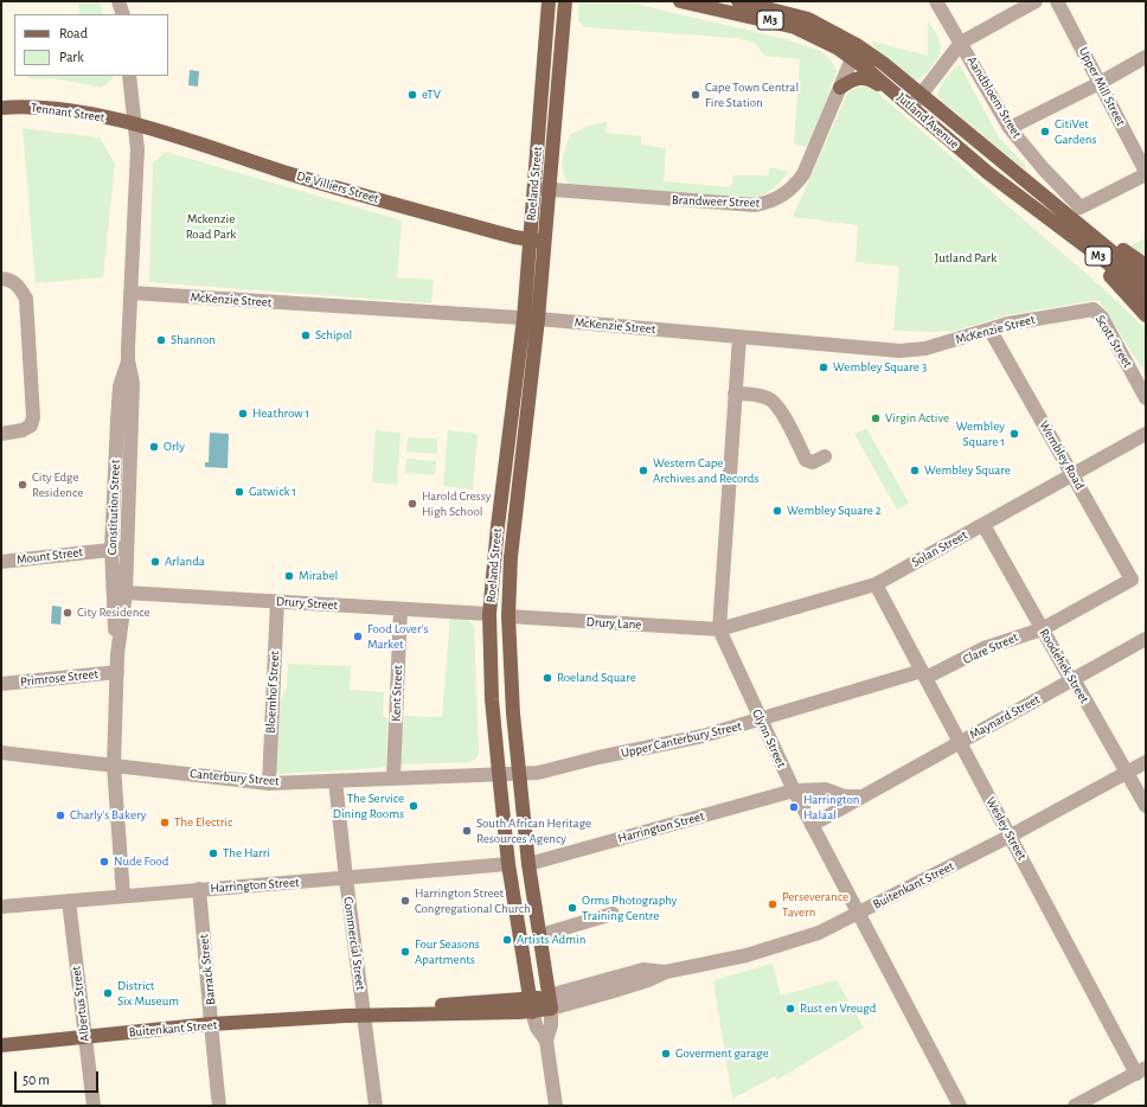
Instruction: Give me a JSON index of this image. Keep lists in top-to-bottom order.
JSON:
{
  "streets": {
    "main road": [
      "M3",
      "Tennant Street",
      "Jutland Avenue",
      "Roeland Street",
      "De Villiers Street",
      "Buitenkant Street"
    ],
    "street": [
      "Upper Mill Street",
      "Aandbloem Street",
      "Brandweer Street",
      "McKenzie Street",
      "Scott Street",
      "Wembley Road",
      "Constitution Street",
      "Solan Street",
      "Mount Street",
      "Drury Street",
      "Drury Lane",
      "Clare Street",
      "Roodehek Street",
      "Primrose Street",
      "Bloemhof Street",
      "Kent Street",
      "Maynard Street",
      "Glynn Street",
      "Upper Canterbury Street",
      "Canterbury Street",
      "Harrington Street",
      "Wesley Street",
      "Commercial Street",
      "Barrack Street",
      "Albertus Street"
    ]
  },
  "crossings": [
    ["Upper Mill Street", "Aandbloem Street"],
    ["Tennant Street", "De Villiers Street"],
    ["Tennant Street", "Constitution Street"],
    ["Jutland Avenue", "Brandweer Street"],
    ["Roeland Street", "De Villiers Street"],
    ["Roeland Street", "Brandweer Street"],
    ["Roeland Street", "McKenzie Street"],
    ["Roeland Street", "Drury Street"],
    ["Roeland Street", "Drury Lane"],
    ["Roeland Street", "Upper Canterbury Street"],
    ["Roeland Street", "Canterbury Street"],
    ["Roeland Street", "Harrington Street"],
    ["Roeland Street", "Buitenkant Street"],
    ["De Villiers Street", "Constitution Street"],
    ["McKenzie Street", "Scott Street"],
    ["McKenzie Street", "Wembley Road"],
    ["McKenzie Street", "Constitution Street"],
    ["McKenzie Street", "Glynn Street"],
    ["Wembley Road", "Solan Street"],
    ["Wembley Road", "Clare Street"],
    ["Constitution Street", "Mount Street"],
    ["Constitution Street", "Drury Street"],
    ["Constitution Street", "Primrose Street"],
    ["Constitution Street", "Canterbury Street"],
    ["Constitution Street", "Harrington Street"],
    ["Solan Street", "Drury Lane"],
    ["Solan Street", "Roodehek Street"],
    ["Solan Street", "Glynn Street"],
    ["Solan Street", "Wesley Street"],
    ["Drury Street", "Bloemhof Street"],
    ["Drury Street", "Kent Street"],
    ["Drury Lane", "Glynn Street"],
    ["Clare Street", "Roodehek Street"],
    ["Clare Street", "Upper Canterbury Street"],
    ["Clare Street", "Wesley Street"],
    ["Roodehek Street", "Maynard Street"],
    ["Roodehek Street", "Buitenkant Street"],
    ["Bloemhof Street", "Canterbury Street"],
    ["Kent Street", "Canterbury Street"],
    ["Maynard Street", "Glynn Street"],
    ["Maynard Street", "Wesley Street"],
    ["Glynn Street", "Upper Canterbury Street"],
    ["Glynn Street", "Harrington Street"],
    ["Glynn Street", "Buitenkant Street"],
    ["Upper Canterbury Street", "Canterbury Street"],
    ["Upper Canterbury Street", "Wesley Street"],
    ["Canterbury Street", "Commercial Street"],
    ["Harrington Street", "Commercial Street"],
    ["Harrington Street", "Barrack Street"],
    ["Harrington Street", "Albertus Street"],
    ["Wesley Street", "Buitenkant Street"],
    ["Buitenkant Street", "Commercial Street"],
    ["Buitenkant Street", "Barrack Street"],
    ["Buitenkant Street", "Albertus Street"]
  ],
  "parks": ["Mckenzie Road Park", "Jutland Park"],
  "places": [
    "eTV",
    "Cape Town Central Fire Station",
    "CitiVet Gardens",
    "Schipol",
    "Shannon",
    "Wembley Square 3",
    "Heathrow 1",
    "Virgin Active",
    "Wembley Square 1",
    "Orly",
    "Western Cape Archives and Records",
    "Wembley Square",
    "City Edge Residence",
    "Gatwick 1",
    "Harold Cressy High School",
    "Wembley Square 2",
    "Arlanda",
    "Mirabel",
    "City Residence",
    "Food Lover's Market",
    "Roeland Square",
    "The Service Dining Rooms",
    "Harrington Halaal",
    "Charly's Bakery",
    "The Electric",
    "South African Heritage Resources Agency",
    "The Harri",
    "Nude Food",
    "Harrington Street Congregational Church",
    "Perseverance Tavern",
    "Orms Photography Training Centre",
    "Artists Admin",
    "Four Seasons Apartments",
    "District Six Museum",
    "Rust en Vreugd",
    "Goverment garage"
  ],
  "legend": ["Road", "Park"],
  "scale_bar": "50 m"
}
